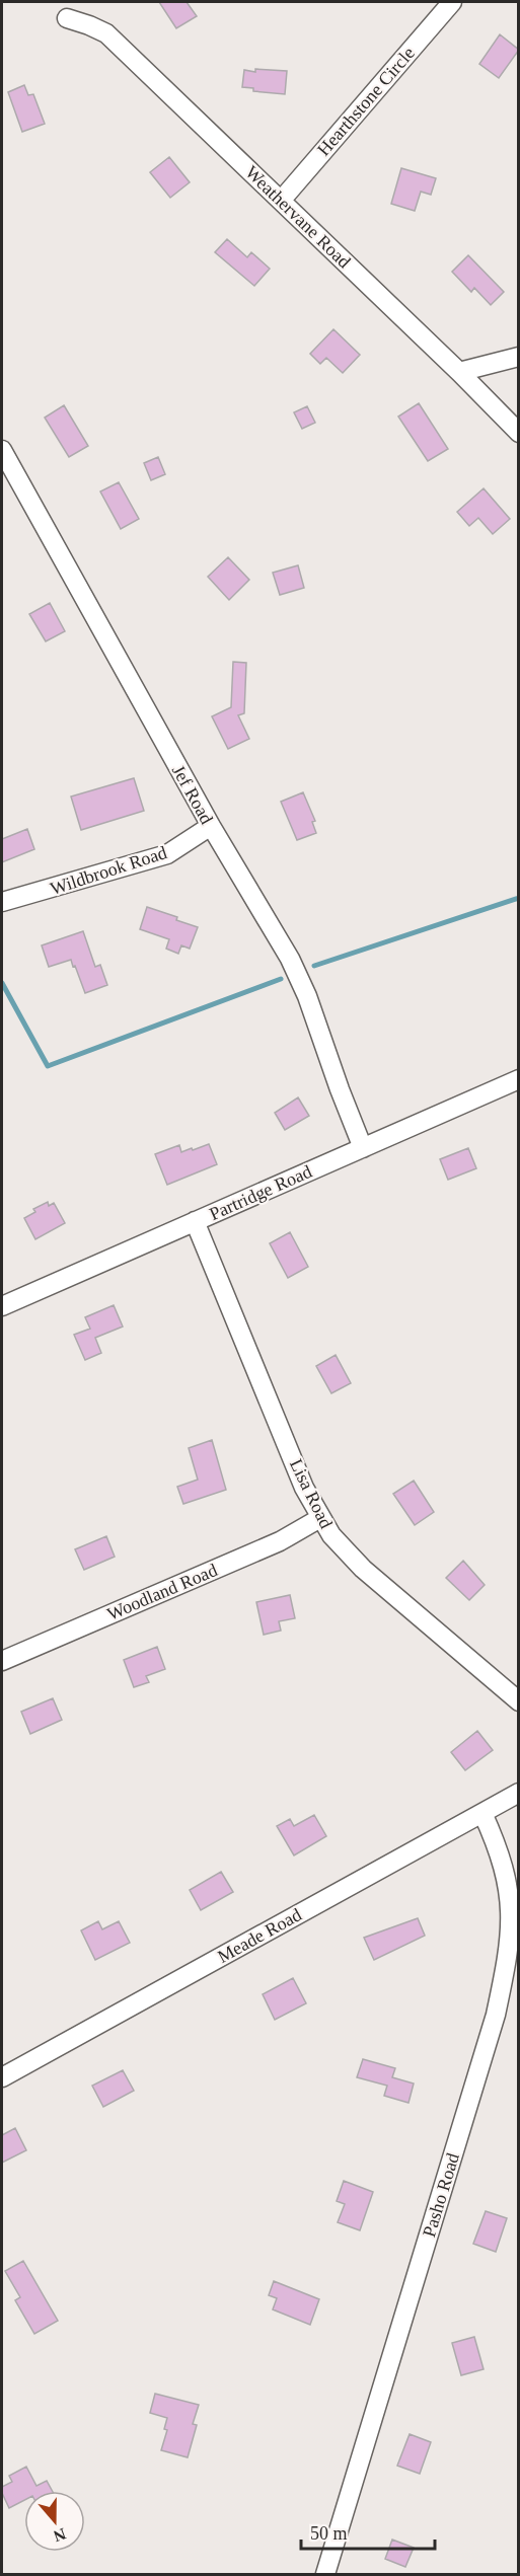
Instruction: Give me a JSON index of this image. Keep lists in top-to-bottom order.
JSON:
{
  "streets": {
    "street": [
      "Hearthstone Circle",
      "Weathervane Road",
      "Jef Road",
      "Wildbrook Road",
      "Partridge Road",
      "Lisa Road",
      "Woodland Road",
      "Meade Road",
      "Pasho Road"
    ]
  },
  "crossings": [
    ["Hearthstone Circle", "Weathervane Road"],
    ["Jef Road", "Wildbrook Road"],
    ["Jef Road", "Partridge Road"],
    ["Partridge Road", "Lisa Road"],
    ["Lisa Road", "Woodland Road"],
    ["Meade Road", "Pasho Road"]
  ],
  "scale_bar": "50 m",
  "north": "bottom"
}
